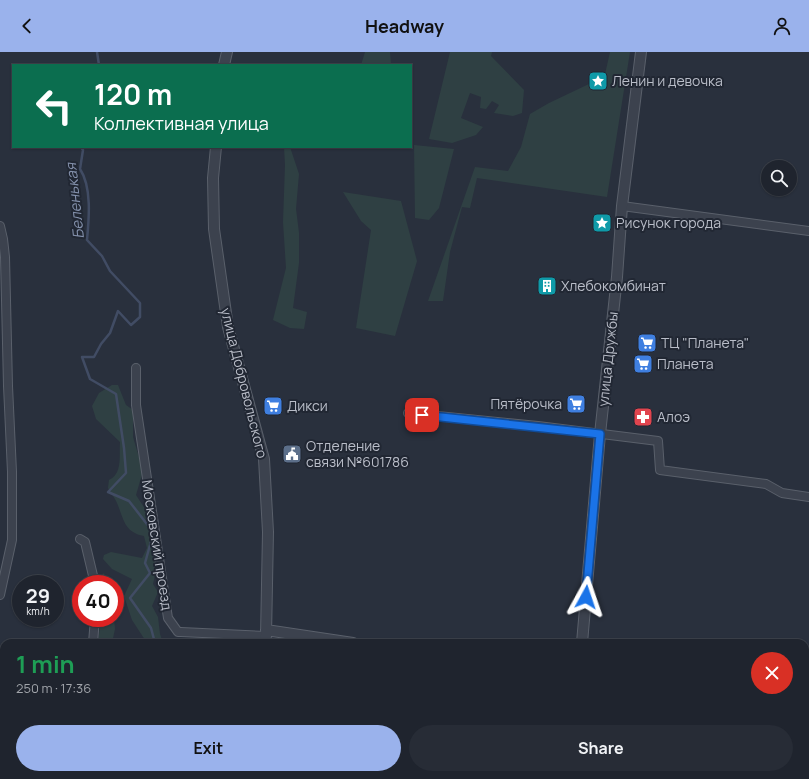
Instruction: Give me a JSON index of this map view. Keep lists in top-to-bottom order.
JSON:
{
  "streets": {
    "street": ["улица Дружбы", "улица Добровольского", "Московский проезд"]
  },
  "crossings": [
    ["улица Добровольского", "Московский проезд"]
  ],
  "water": ["Беленькая"],
  "places": {
    "place": ["Ленин и девочка", "Рисунок города"],
    "building": ["Хлебокомбинат"],
    "supermarket": [
      "ТЦ \"Планета\"",
      "Планета",
      "Пятёрочка",
      "Дикси"
    ],
    "pharmacy": ["Алоэ"],
    "public building": ["Отделение связи №601786"]
  },
  "page": {
    "header": "Headway",
    "turn": ["120 m", "Коллективная улица"],
    "speed": "29 km/h",
    "limit": "40",
    "heading": ["1 min", "250 m · 17:36"],
    "buttons": ["Exit", "Share"]
  }
}
